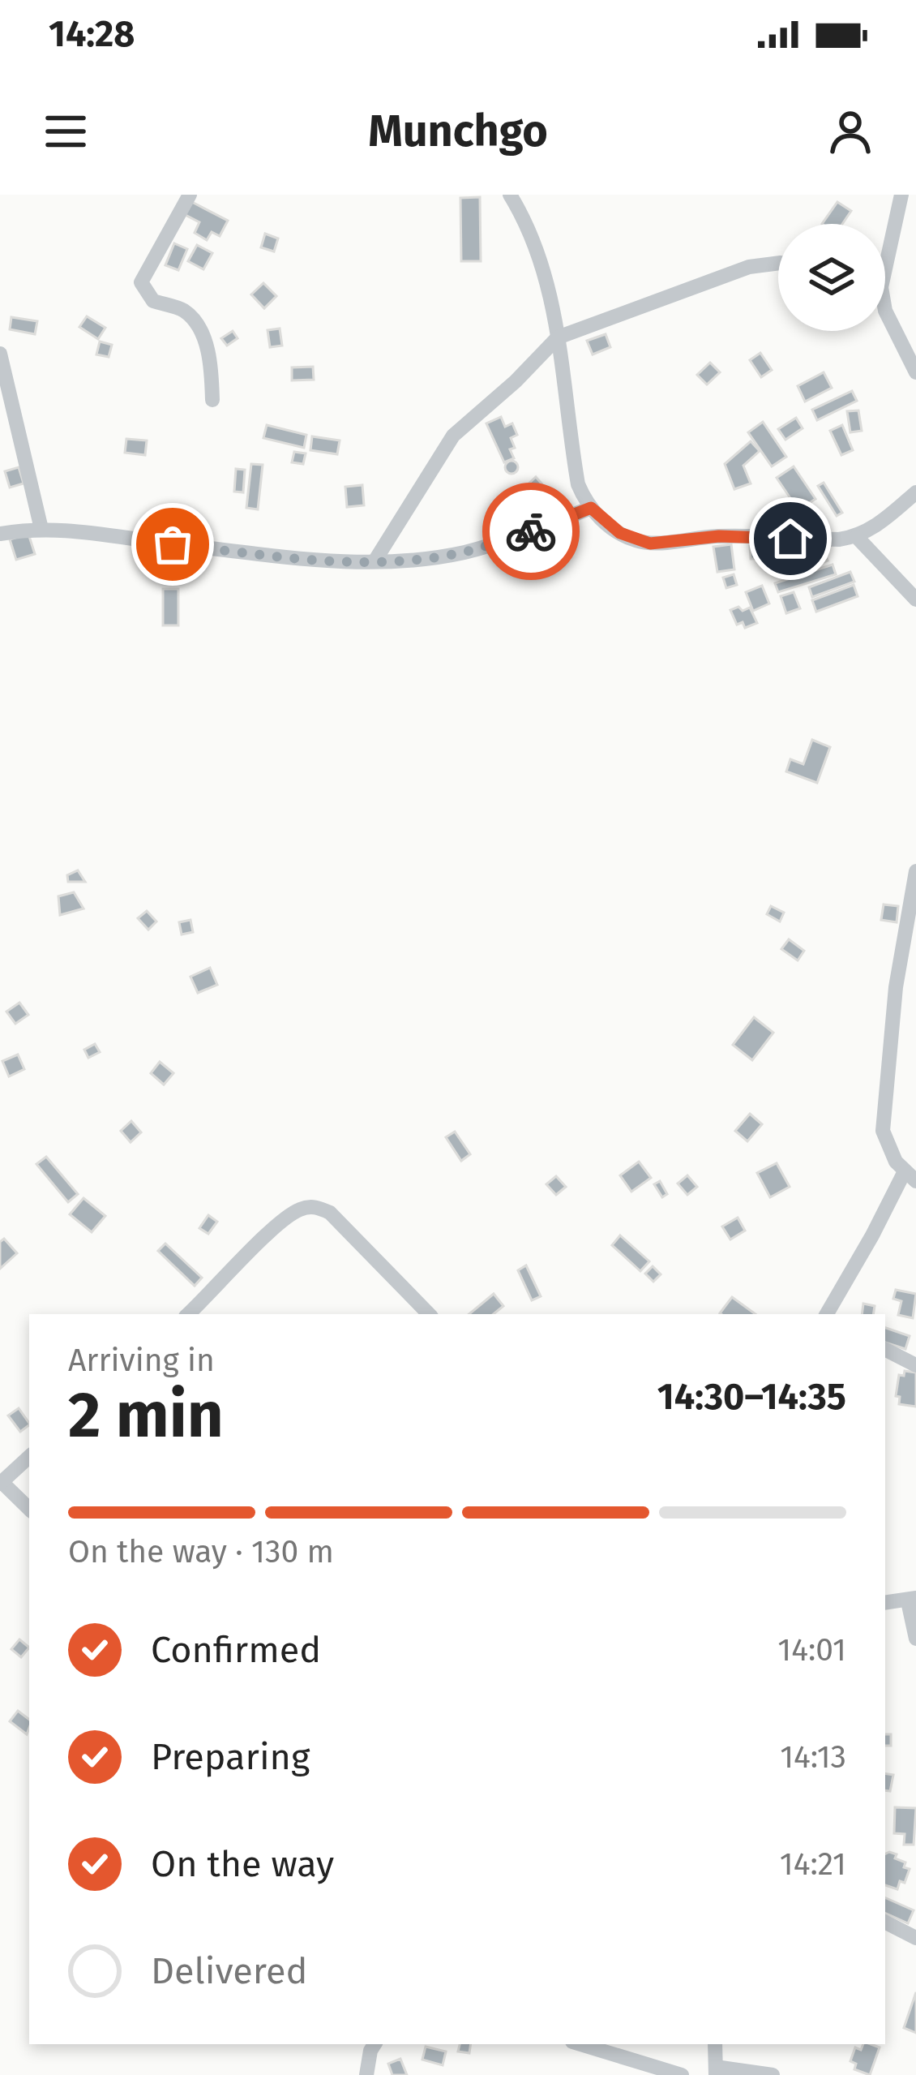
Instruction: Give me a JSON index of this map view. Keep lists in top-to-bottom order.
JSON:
{
  "page": {
    "status": "14:28",
    "header": "Munchgo",
    "heading": ["2 min", "Arriving in", "14:30–14:35"],
    "bar": "On the way · 130 m",
    "list": [
      ["Confirmed", "14:01"],
      ["Preparing", "14:13"],
      ["On the way", "14:21"],
      "Delivered"
    ]
  }
}
